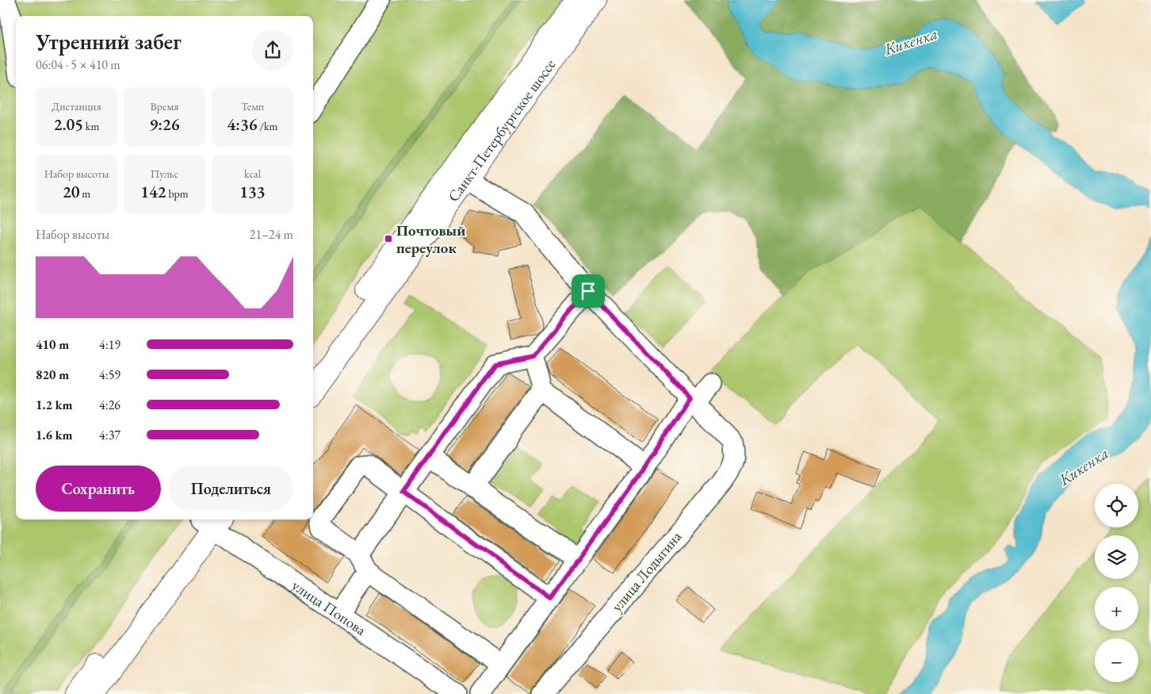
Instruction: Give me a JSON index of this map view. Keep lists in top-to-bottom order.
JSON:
{
  "streets": {
    "main road": ["Санкт-Петербургское шоссе"],
    "street": ["улица Лодыгина", "улица Попова"]
  },
  "water": ["Кикенка"],
  "places": {
    "transit": ["Почтовый переулок"]
  },
  "page": {
    "heading": ["Утренний забег", "06:04 · 5 × 410 m"],
    "stats": [
      ["Дистанция", "2.05 km"],
      ["Время", "9:26"],
      ["Темп", "4:36 /km"],
      ["Набор высоты", "20 m"],
      ["Пульс", "142 bpm"],
      ["kcal", "133"]
    ],
    "chart": ["Набор высоты", "21–24 m"],
    "list": [
      {
        "name": "410 m",
        "note": "4:19"
      },
      {
        "name": "820 m",
        "note": "4:59"
      },
      {
        "name": "1.2 km",
        "note": "4:26"
      },
      {
        "name": "1.6 km",
        "note": "4:37"
      }
    ],
    "buttons": ["Сохранить", "Поделиться"],
    "map_buttons": ["+", "−"]
  }
}
